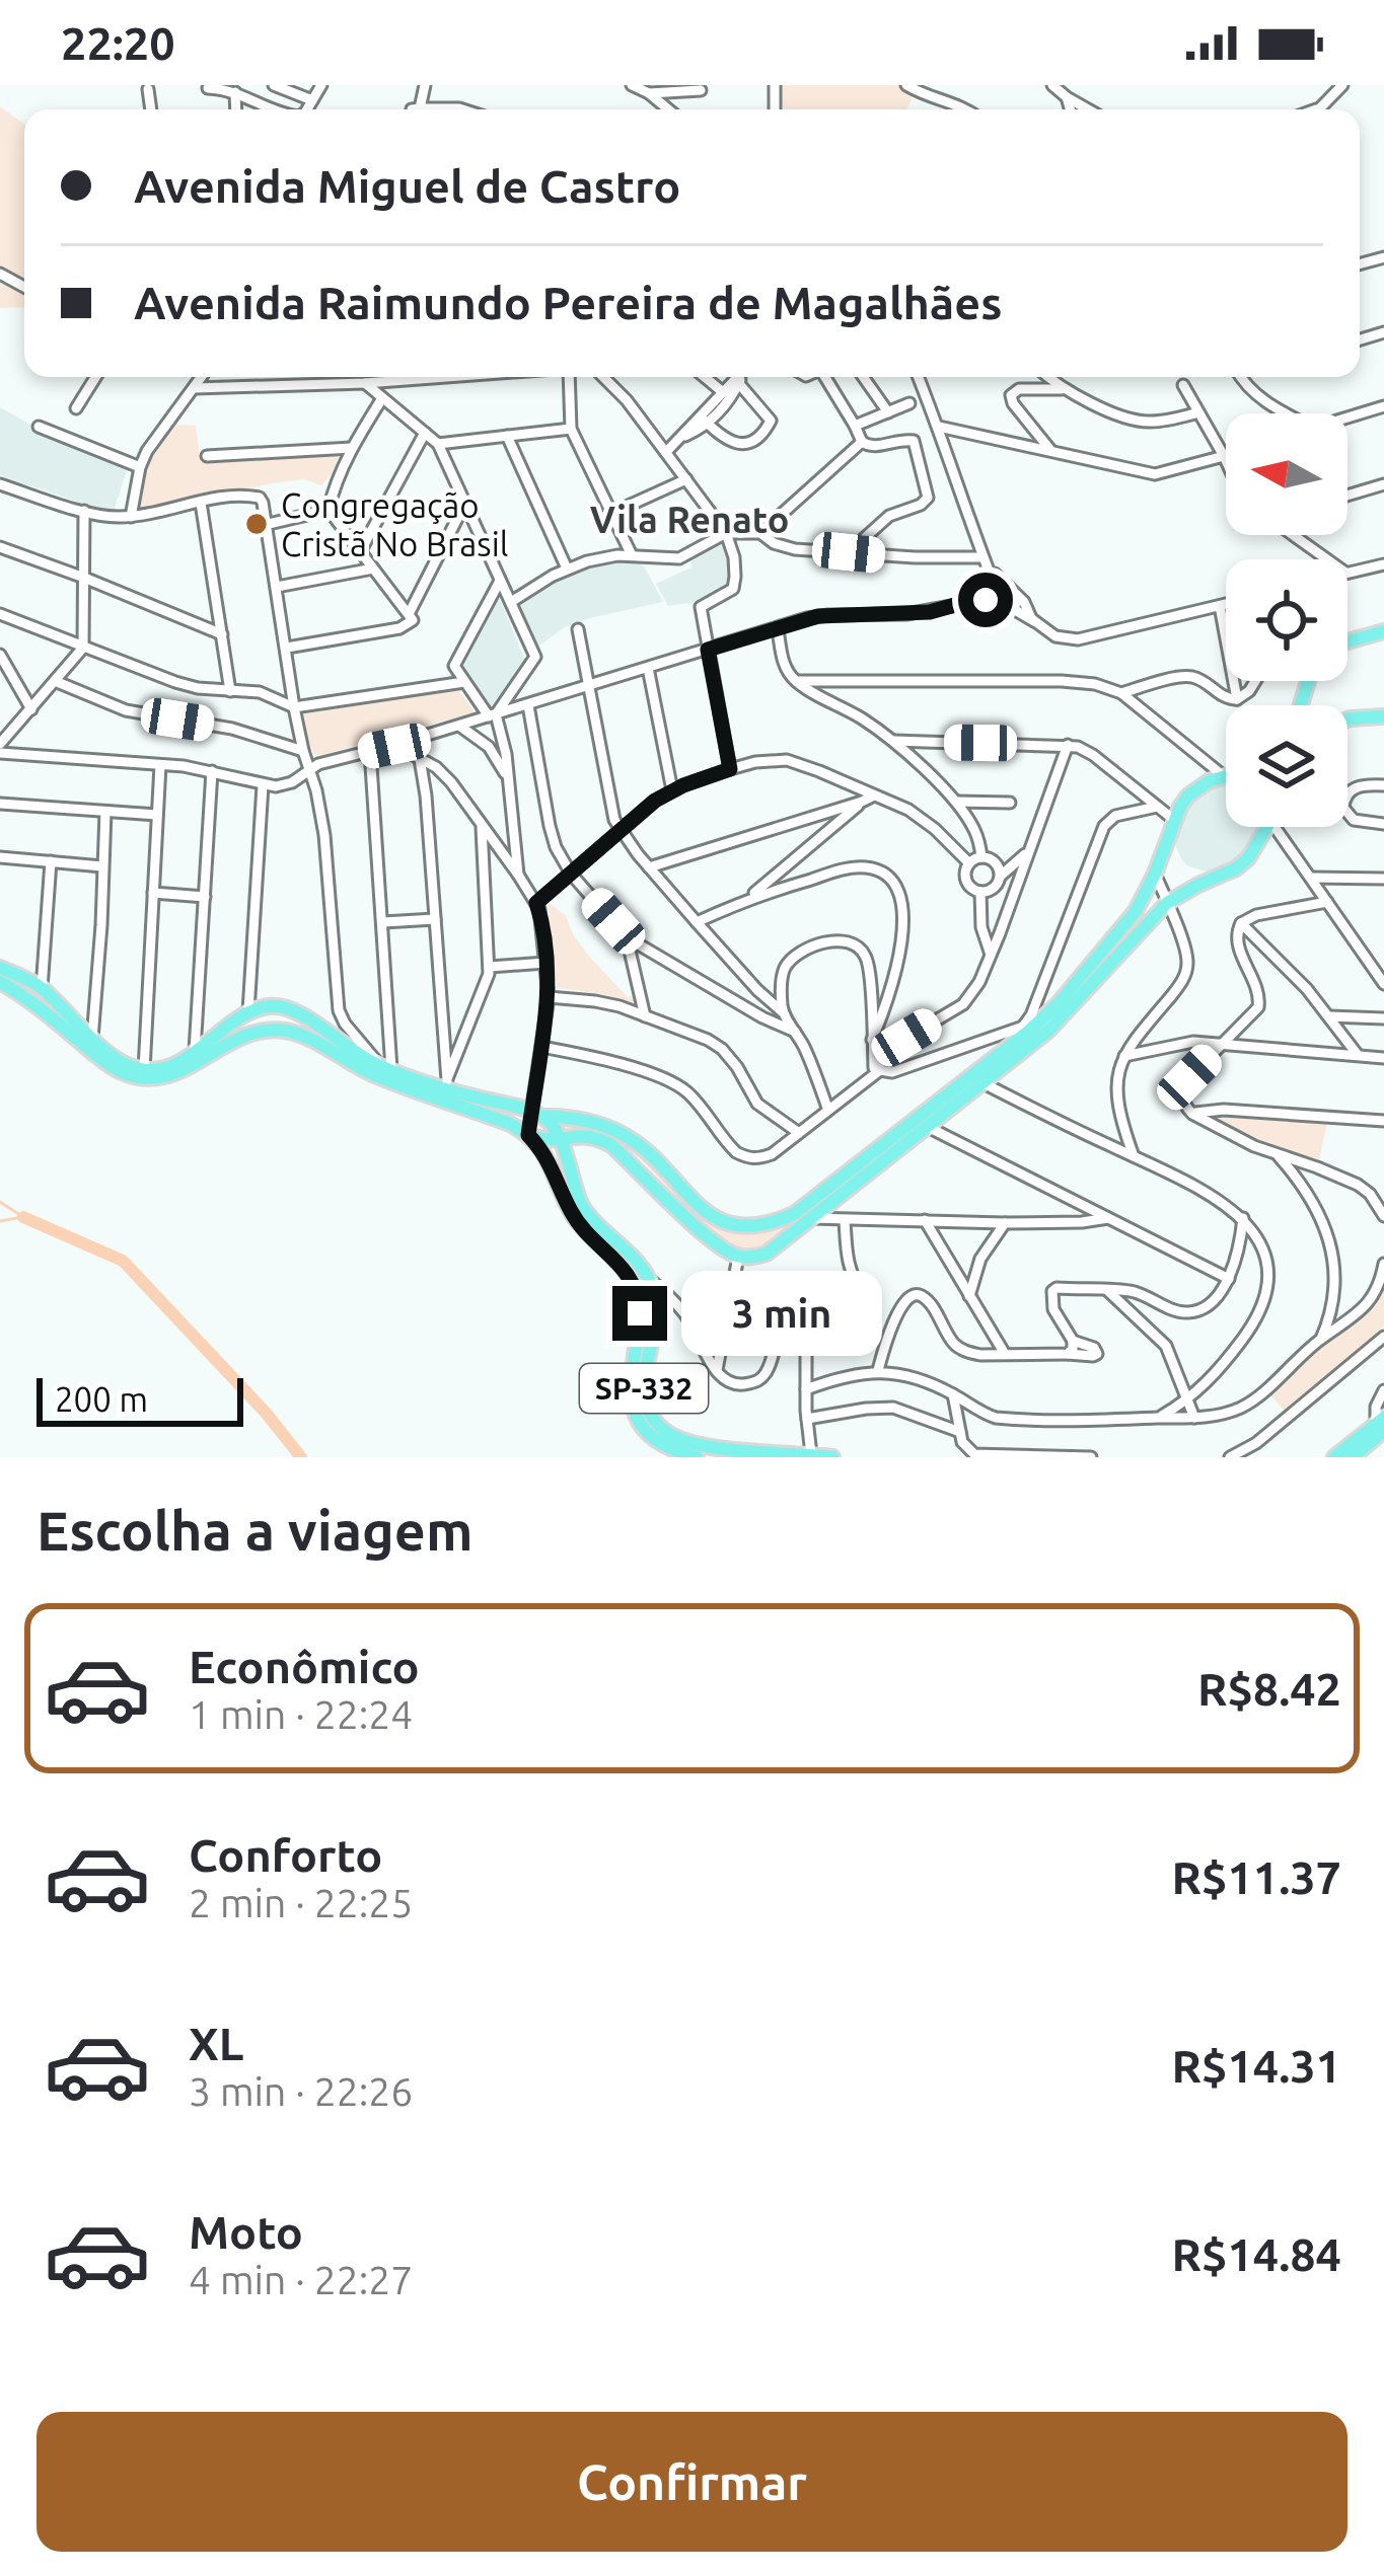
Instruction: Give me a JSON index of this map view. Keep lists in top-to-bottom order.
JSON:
{
  "streets": {
    "main road": ["SP-332"]
  },
  "districts": ["Vila Renato"],
  "places": ["Congregação Cristã No Brasil"],
  "scale_bar": "200 m",
  "north": "left",
  "page": {
    "status": "22:20",
    "banner": ["Avenida Miguel de Castro", "Avenida Raimundo Pereira de Magalhães"],
    "bubble": "3 min",
    "scale": "200 m",
    "heading": "Escolha a viagem",
    "list": [
      {
        "name": "Econômico",
        "note": "1 min · 22:24",
        "value": "R$8.42"
      },
      {
        "name": "Conforto",
        "note": "2 min · 22:25",
        "value": "R$11.37"
      },
      {
        "name": "XL",
        "note": "3 min · 22:26",
        "value": "R$14.31"
      },
      {
        "name": "Moto",
        "note": "4 min · 22:27",
        "value": "R$14.84"
      }
    ],
    "buttons": "Confirmar"
  }
}
